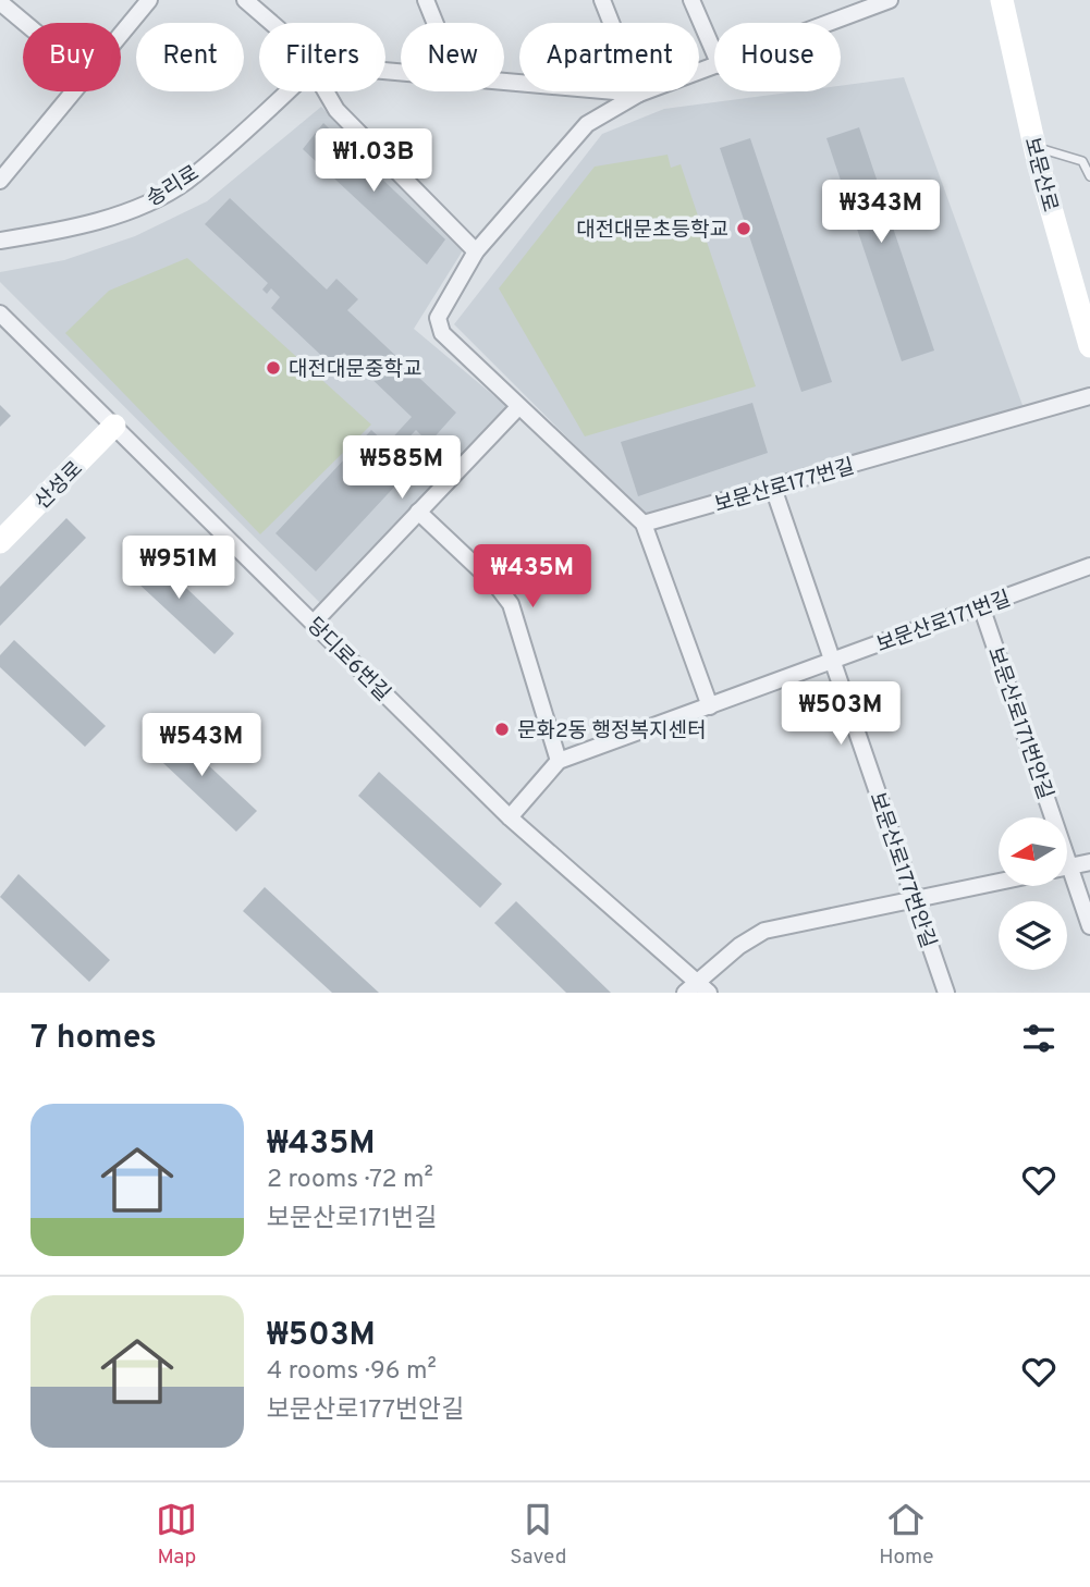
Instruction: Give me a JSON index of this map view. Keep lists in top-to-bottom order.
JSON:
{
  "streets": {
    "main road": ["보문산로", "산성로"],
    "street": [
      "송리로",
      "보문산로177번길",
      "보문산로171번길",
      "당디로6번길",
      "보문산로171번안길",
      "보문산로177번안길"
    ]
  },
  "crossings": [
    ["산성로", "당디로6번길"],
    ["보문산로177번길", "보문산로177번안길"],
    ["보문산로171번길", "당디로6번길"],
    ["보문산로171번길", "보문산로171번안길"],
    ["보문산로171번길", "보문산로177번안길"]
  ],
  "places": ["대전대문초등학교", "대전대문중학교", "문화2동 행정복지센터"],
  "north": "left",
  "page": {
    "chip": [
      "Buy",
      "Rent",
      "Filters",
      "New",
      "Apartment",
      "House"
    ],
    "price": [
      "₩1.03B",
      "₩343M",
      "₩585M",
      "₩951M",
      "₩435M",
      "₩503M",
      "₩543M"
    ],
    "heading": "7 homes",
    "list": [
      {
        "name": "₩435M",
        "note": "2 rooms · 72 m² · 보문산로171번길"
      },
      {
        "name": "₩503M",
        "note": "4 rooms · 96 m² · 보문산로177번안길"
      }
    ],
    "tabs": ["Map", "Saved", "Home"]
  }
}
